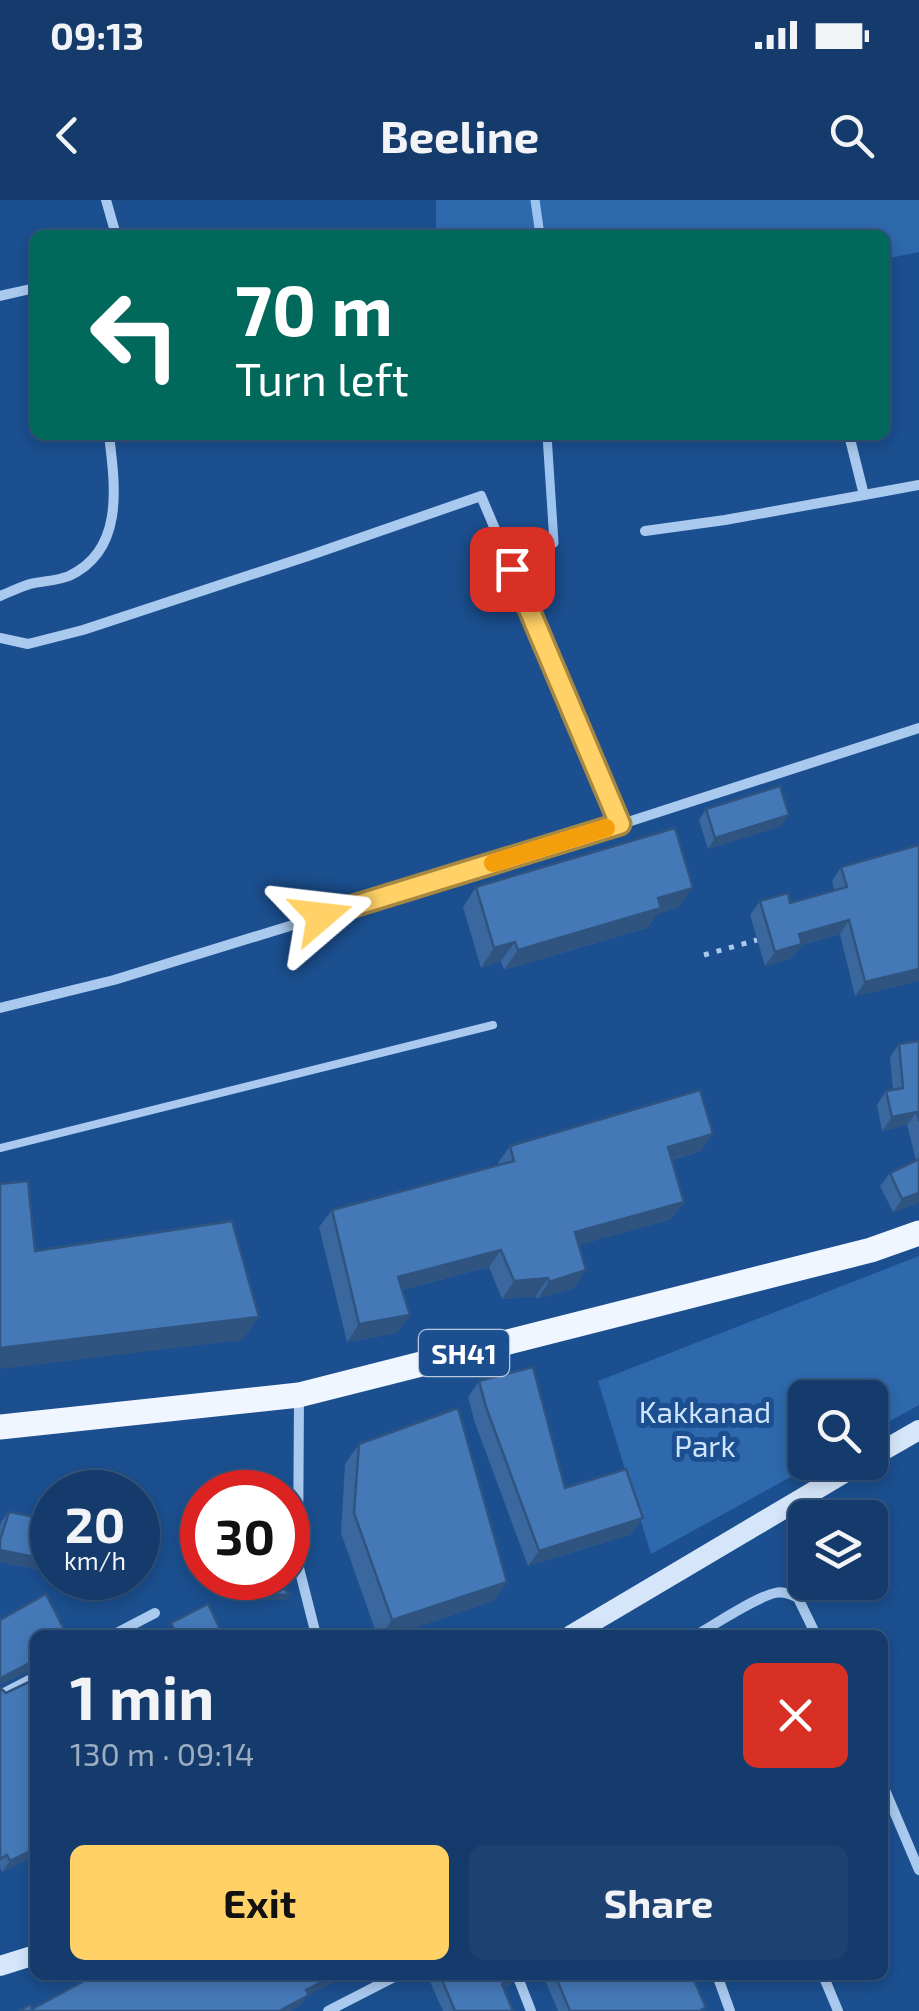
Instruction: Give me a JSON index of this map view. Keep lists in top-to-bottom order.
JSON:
{
  "streets": {
    "main road": ["SH41"]
  },
  "parks": ["Kakkanad Park"],
  "page": {
    "status": "09:13",
    "header": "Beeline",
    "turn": ["70 m", "Turn left"],
    "speed": "20 km/h",
    "limit": "30",
    "heading": ["1 min", "130 m · 09:14"],
    "buttons": ["Exit", "Share"]
  }
}
